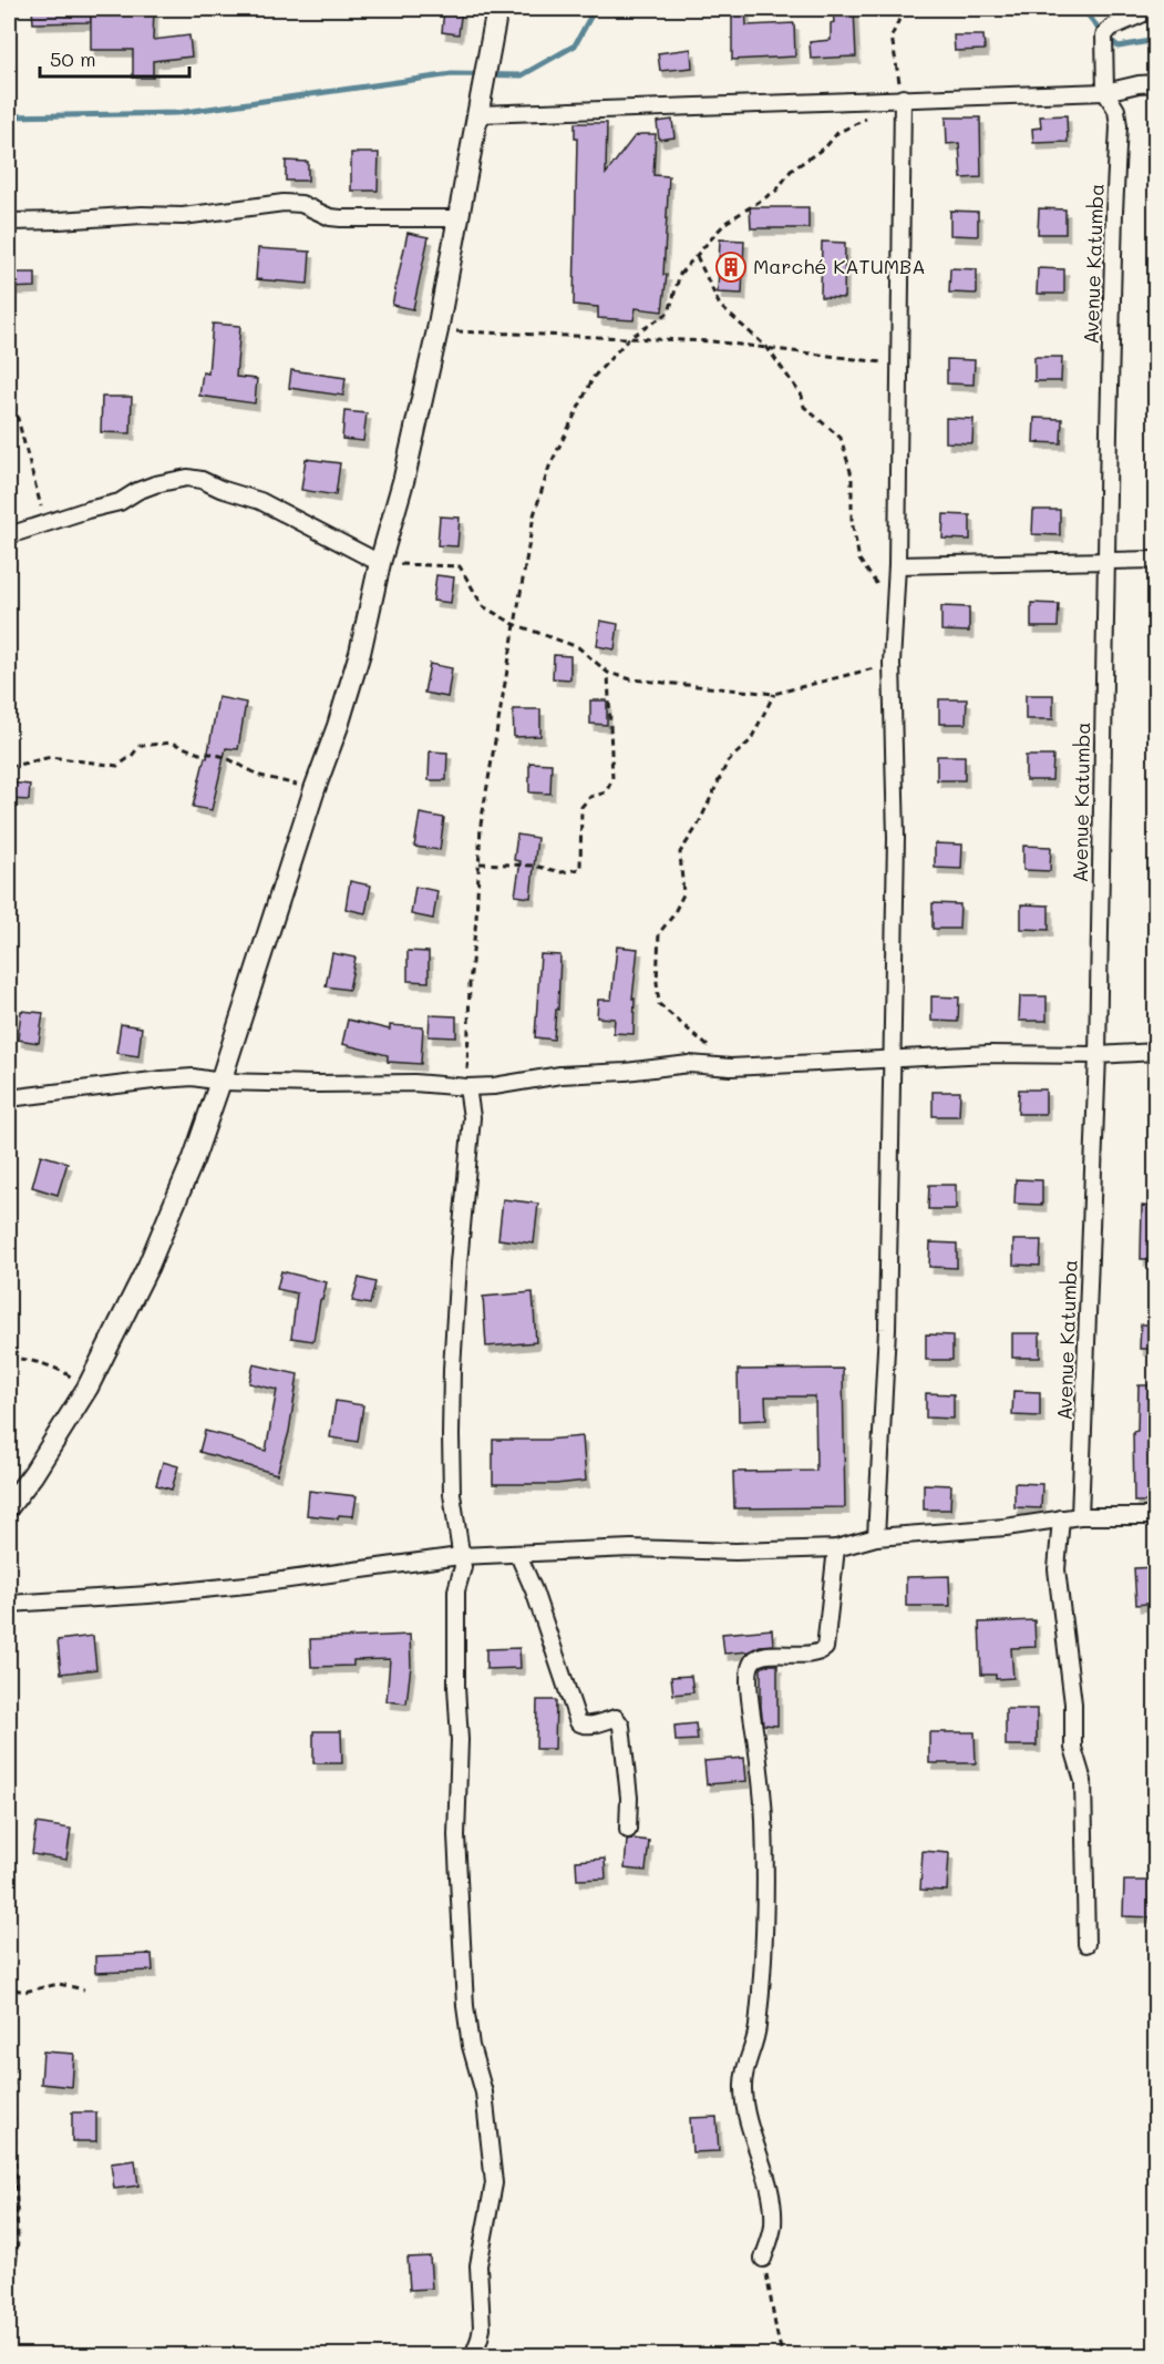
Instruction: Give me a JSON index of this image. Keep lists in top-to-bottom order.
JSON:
{
  "streets": {
    "street": ["Avenue Katumba"]
  },
  "places": {
    "building": ["Marché KATUMBA"]
  },
  "scale_bar": "50 m"
}
